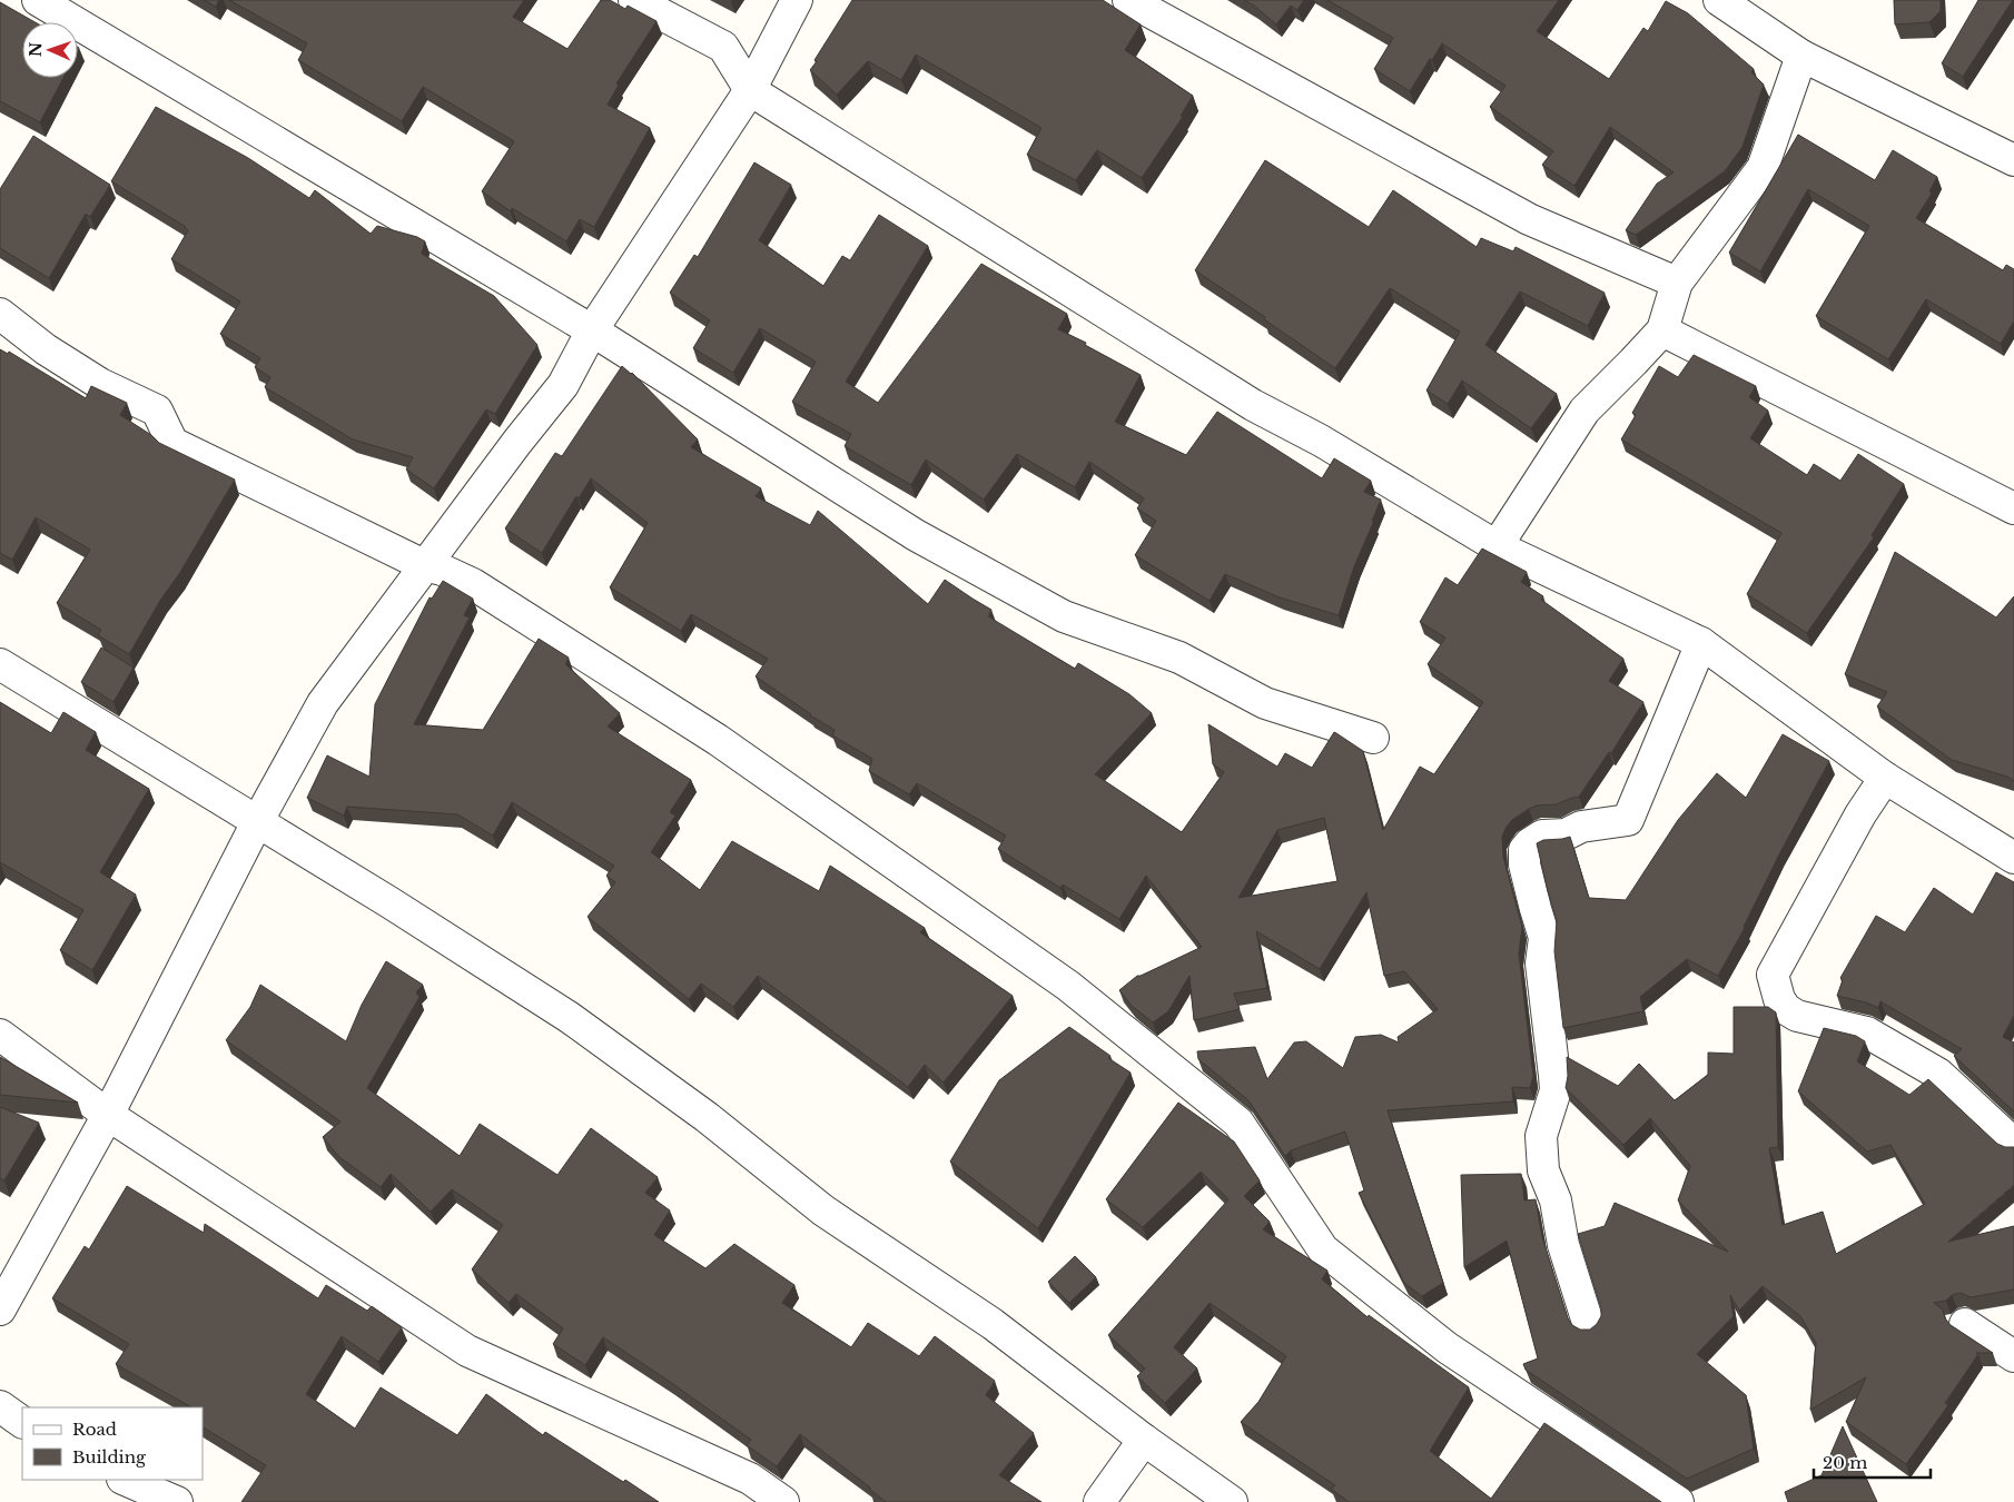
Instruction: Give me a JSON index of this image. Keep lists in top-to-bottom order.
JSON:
{
  "legend": ["Road", "Building"],
  "scale_bar": "20 m",
  "north": "left"
}
